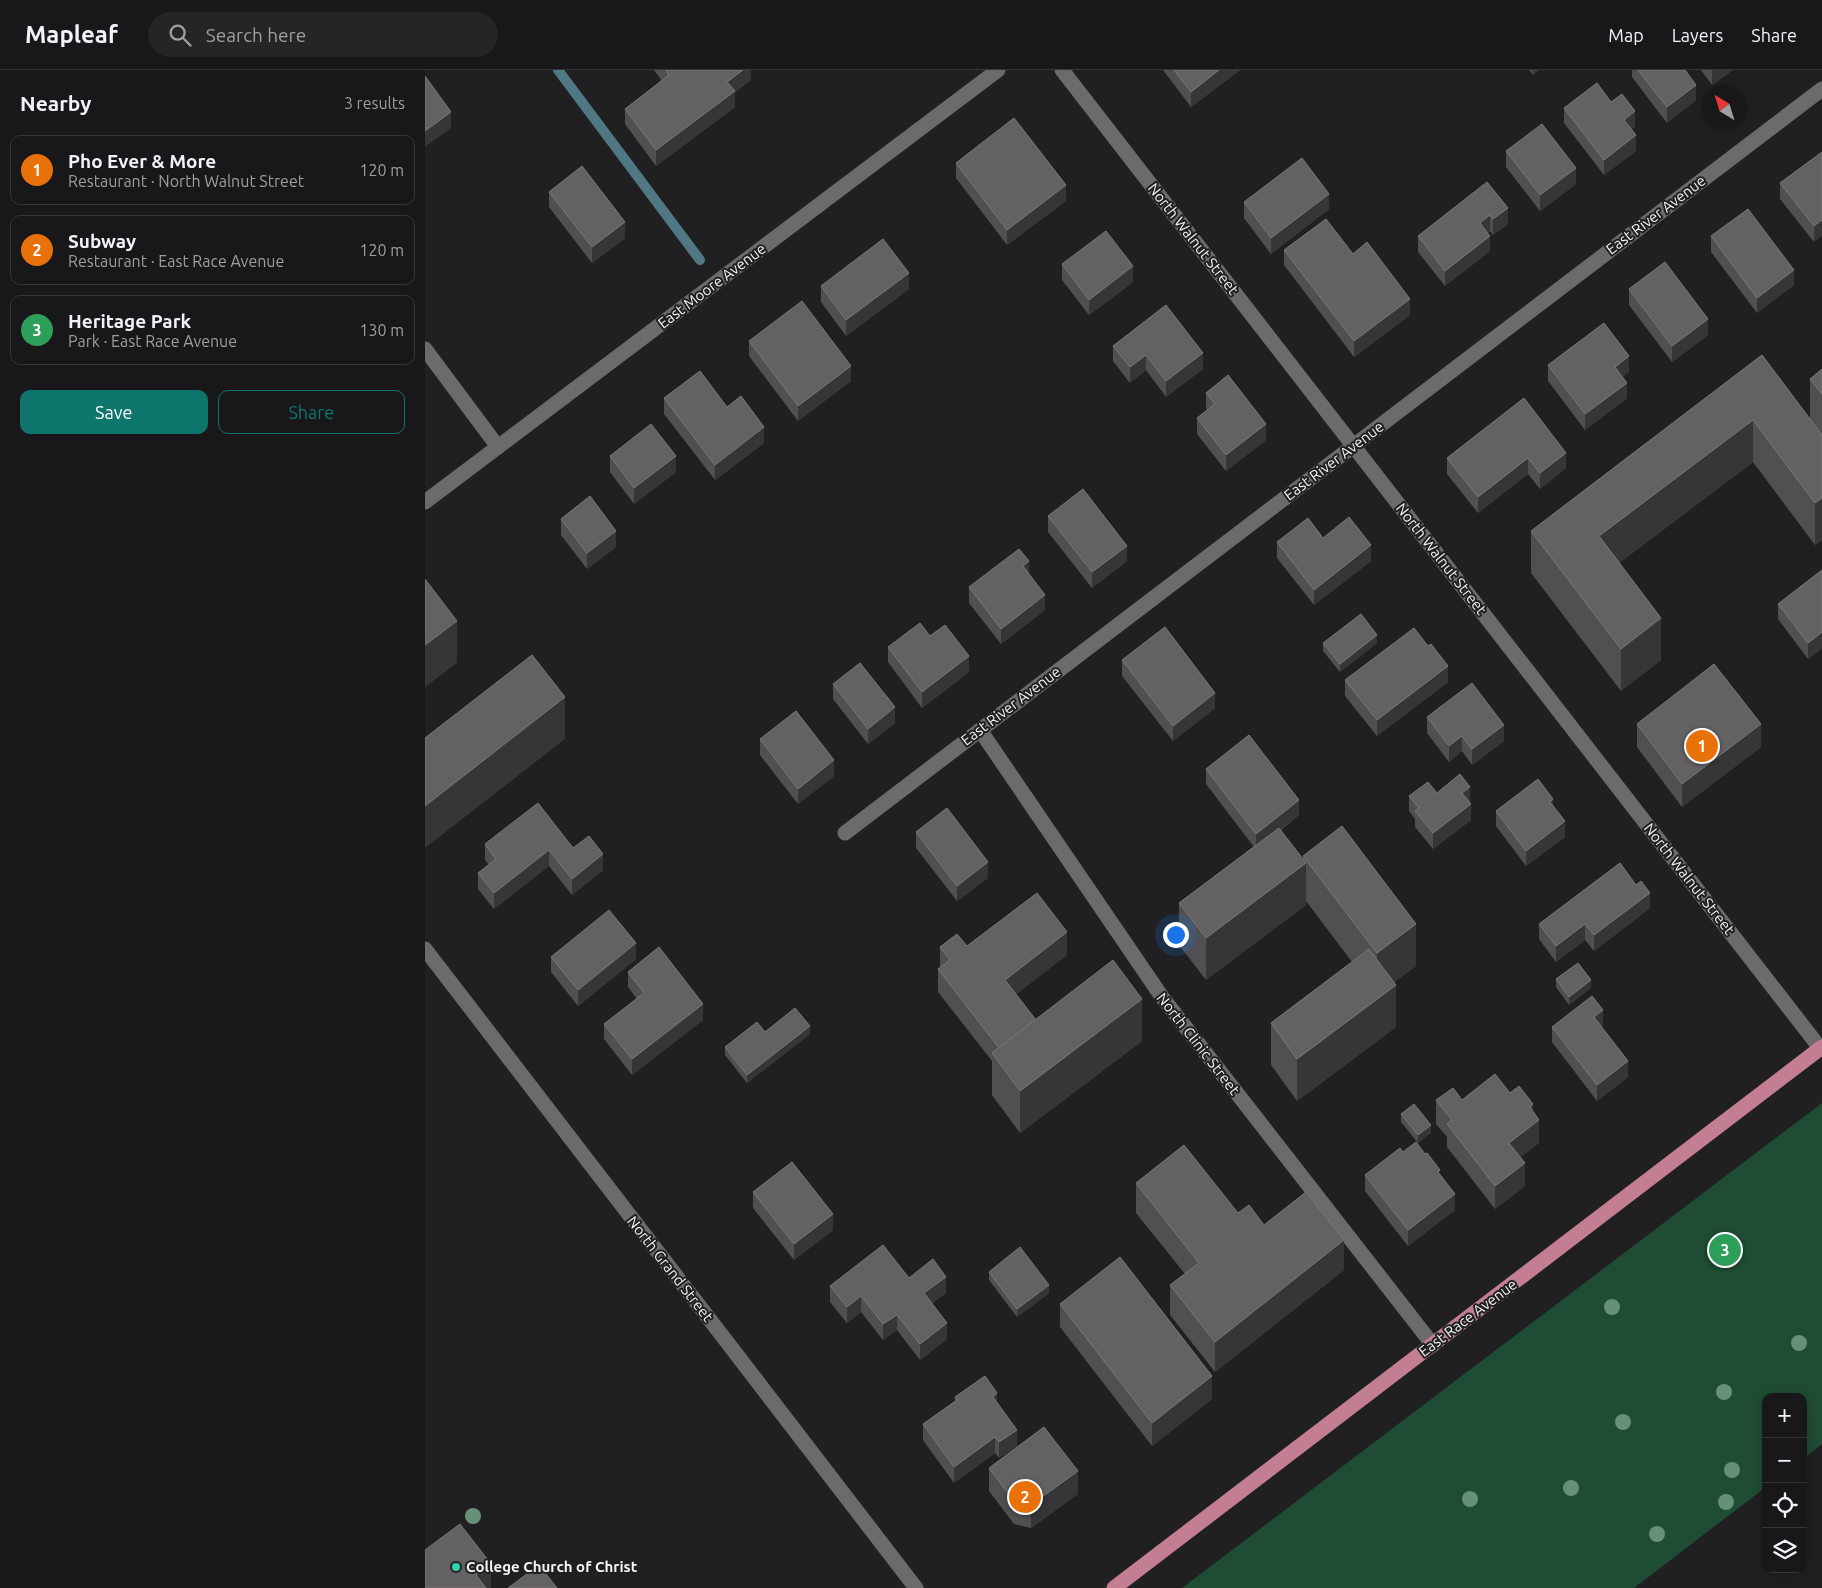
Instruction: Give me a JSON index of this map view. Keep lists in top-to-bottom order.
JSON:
{
  "streets": {
    "main road": ["East Race Avenue"],
    "street": [
      "East River Avenue",
      "North Walnut Street",
      "East Moore Avenue",
      "North Clinic Street",
      "North Grand Street"
    ]
  },
  "crossings": [
    ["East River Avenue", "North Walnut Street"],
    ["East River Avenue", "North Clinic Street"],
    ["North Walnut Street", "East Race Avenue"],
    ["North Clinic Street", "East Race Avenue"]
  ],
  "places": ["College Church of Christ"],
  "north": "top left",
  "page": {
    "header": "Mapleaf",
    "search": "Search here",
    "nav": ["Map", "Layers", "Share"],
    "heading": ["Nearby", "3 results"],
    "list": [
      {
        "mark": "1",
        "name": "Pho Ever & More",
        "note": "Restaurant · North Walnut Street",
        "value": "120 m"
      },
      {
        "mark": "2",
        "name": "Subway",
        "note": "Restaurant · East Race Avenue",
        "value": "120 m"
      },
      {
        "mark": "3",
        "name": "Heritage Park",
        "note": "Park · East Race Avenue",
        "value": "130 m"
      }
    ],
    "buttons": ["Save", "Share"],
    "pins": ["1", "3", "2"],
    "map_buttons": ["+", "−"]
  }
}
